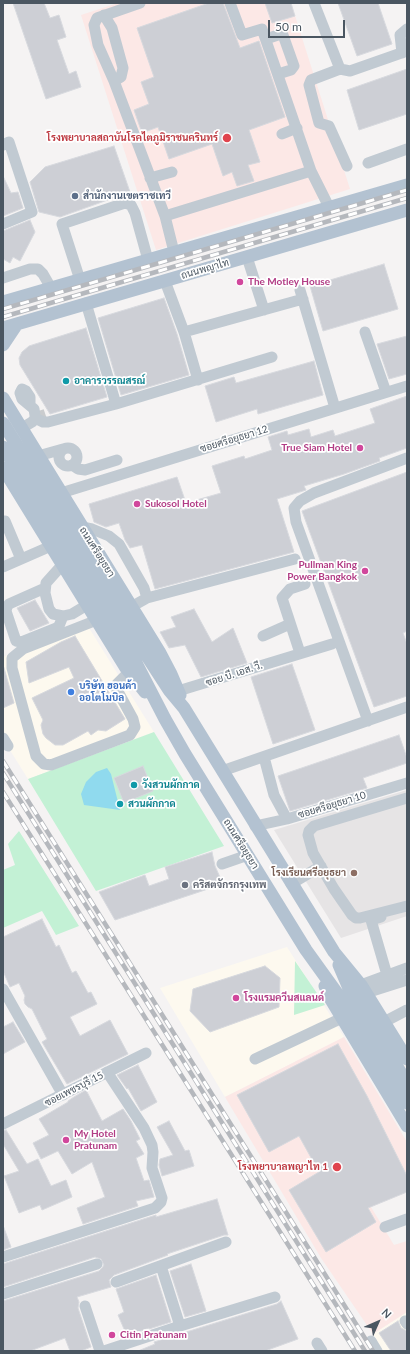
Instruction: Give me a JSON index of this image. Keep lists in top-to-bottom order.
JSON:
{
  "streets": {
    "main road": ["ถนนพญาไท", "ถนนศรีอยุธยา"],
    "street": [
      "ซอยศรีอยุธยา 12",
      "ซอย บี. เอส. วี.",
      "ซอยศรีอยุธยา 10",
      "ซอยเพชรบุรี 15"
    ]
  },
  "crossings": [
    ["ซอยศรีอยุธยา 12", "ถนนศรีอยุธยา"],
    ["ถนนศรีอยุธยา", "ซอย บี. เอส. วี."],
    ["ถนนศรีอยุธยา", "ซอยศรีอยุธยา 10"]
  ],
  "places": [
    "โรงพยาบาลสถาบันโรคไตภูมิราชนครินทร์",
    "สำนักงานเขตราชเทวี",
    "The Motley House",
    "อาคารวรรณสรณ์",
    "True Siam Hotel",
    "Sukosol Hotel",
    "Pullman King Power Bangkok",
    "บริษัท ฮอนด้า ออโตโมบิล",
    "วังสวนผักกาด",
    "สวนผักกาด",
    "โรงเรียนศรีอยุธยา",
    "คริสตจักรกรุงเทพ",
    "โรงแรมควีนสแลนด์",
    "My Hotel Pratunam",
    "โรงพยาบาลพญาไท 1",
    "Citin Pratunam"
  ],
  "scale_bar": "50 m",
  "north": "top right"
}
